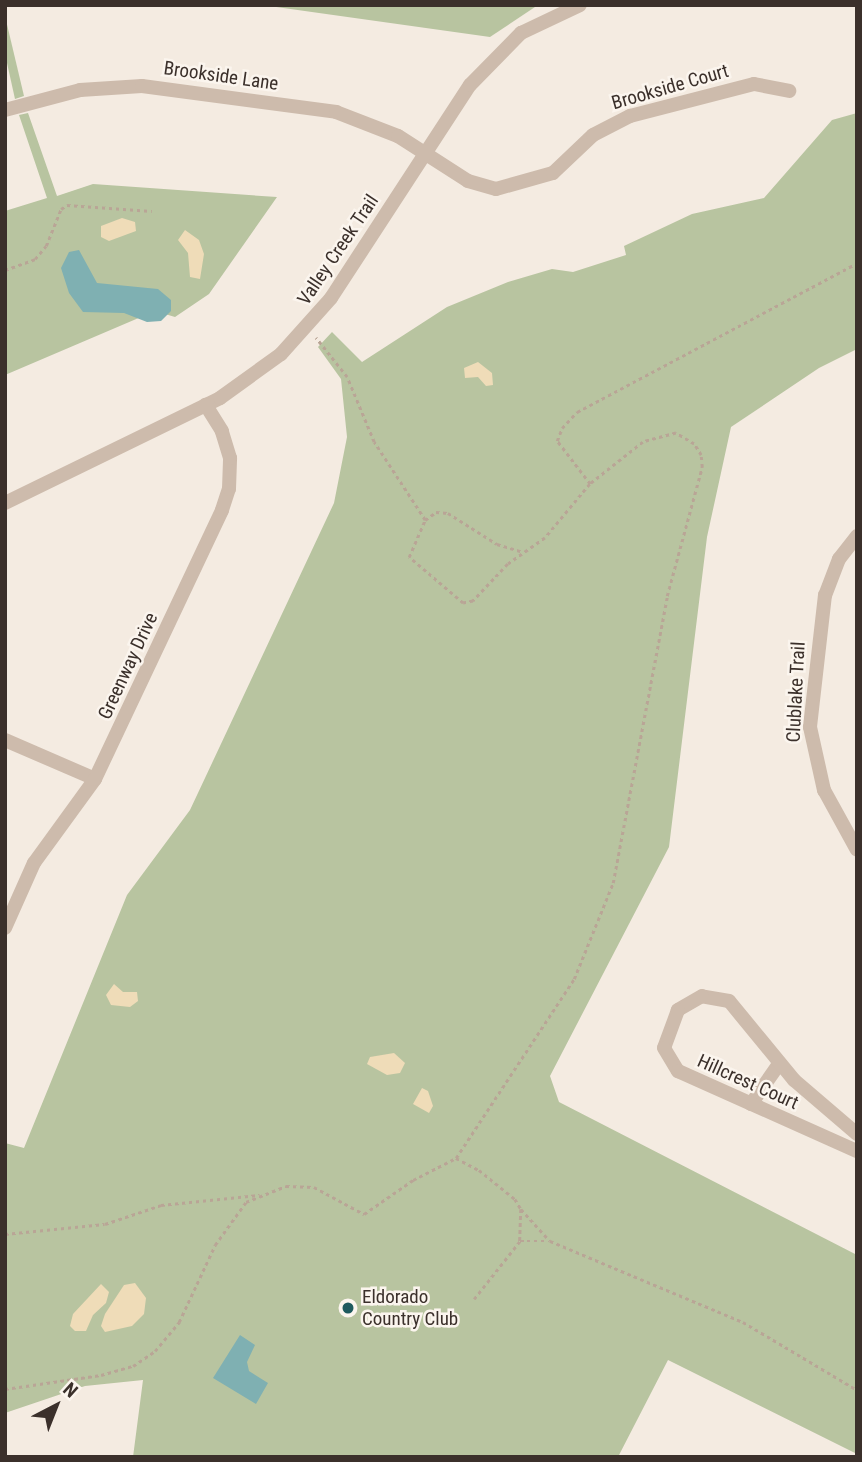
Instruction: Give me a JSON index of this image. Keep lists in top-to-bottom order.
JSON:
{
  "streets": {
    "street": [
      "Brookside Lane",
      "Brookside Court",
      "Valley Creek Trail",
      "Greenway Drive",
      "Clublake Trail",
      "Hillcrest Court"
    ]
  },
  "crossings": [
    ["Brookside Lane", "Brookside Court"],
    ["Brookside Lane", "Valley Creek Trail"],
    ["Brookside Court", "Valley Creek Trail"],
    ["Valley Creek Trail", "Greenway Drive"]
  ],
  "places": ["Eldorado Country Club"],
  "north": "top right"
}
